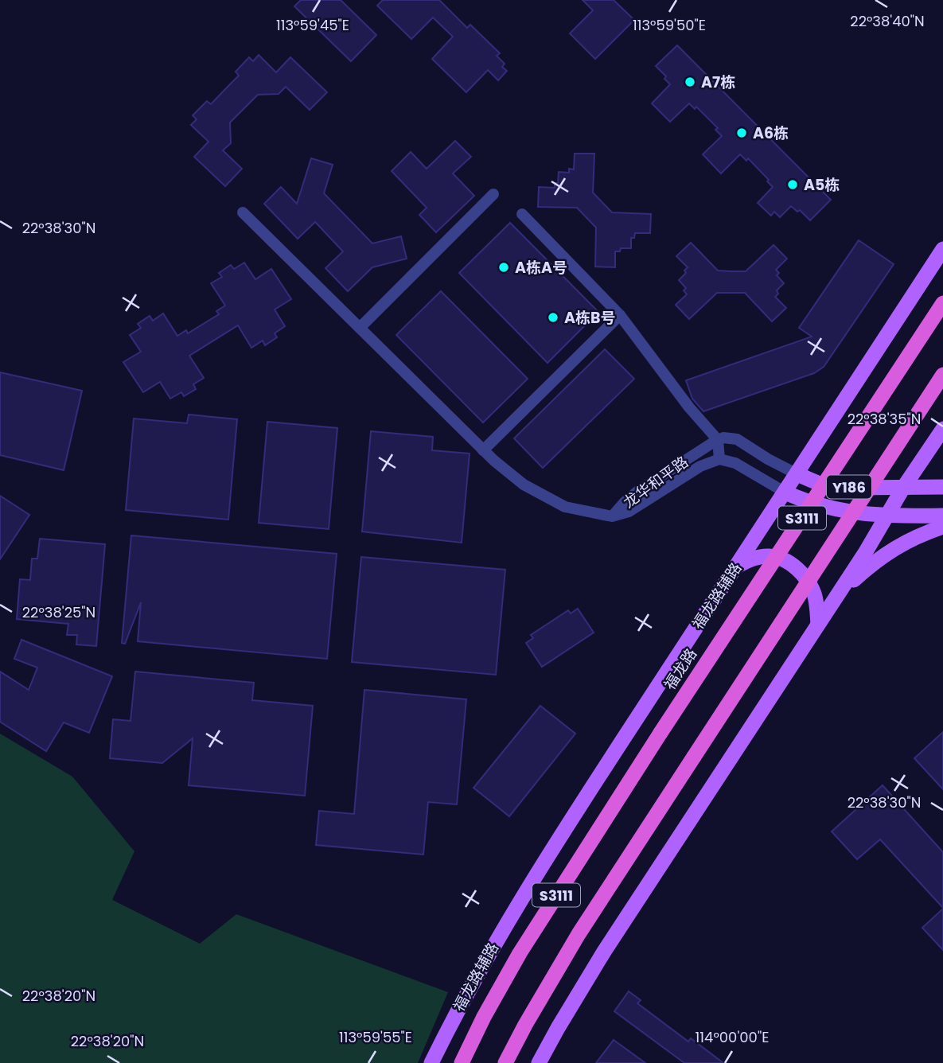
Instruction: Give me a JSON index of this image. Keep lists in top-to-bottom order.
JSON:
{
  "streets": {
    "highway": ["S3111", "福龙路"],
    "main road": ["Y186", "福龙路辅路"],
    "street": ["龙华和平路"]
  },
  "crossings": [
    ["Y186", "福龙路辅路"]
  ],
  "places": [
    "A7栋",
    "A6栋",
    "A5栋",
    "A栋A号",
    "A栋B号"
  ],
  "coordinates": [
    "22°38'40\"N",
    "113°59'45\"E",
    "113°59'50\"E",
    "22°38'30\"N",
    "22°38'35\"N",
    "22°38'25\"N",
    "22°38'20\"N",
    "113°59'55\"E",
    "114°00'00\"E"
  ]
}
